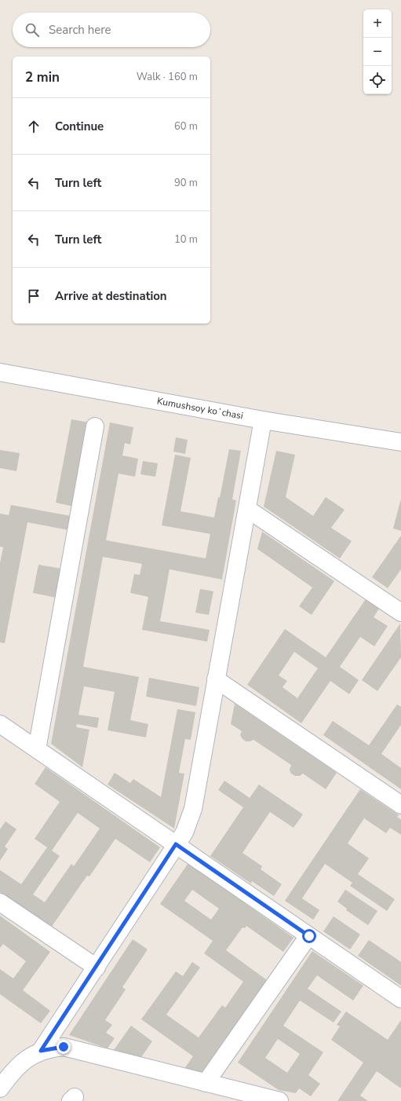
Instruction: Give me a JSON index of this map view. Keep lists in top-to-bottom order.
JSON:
{
  "streets": {
    "street": ["Kumushsoy koʻchasi"]
  },
  "page": {
    "map_buttons": ["+", "−"],
    "search": "Search here",
    "heading": ["2 min", "Walk · 160 m"],
    "list": [
      ["Continue", "60 m"],
      ["Turn left", "90 m"],
      ["Turn left", "10 m"],
      "Arrive at destination"
    ]
  }
}
